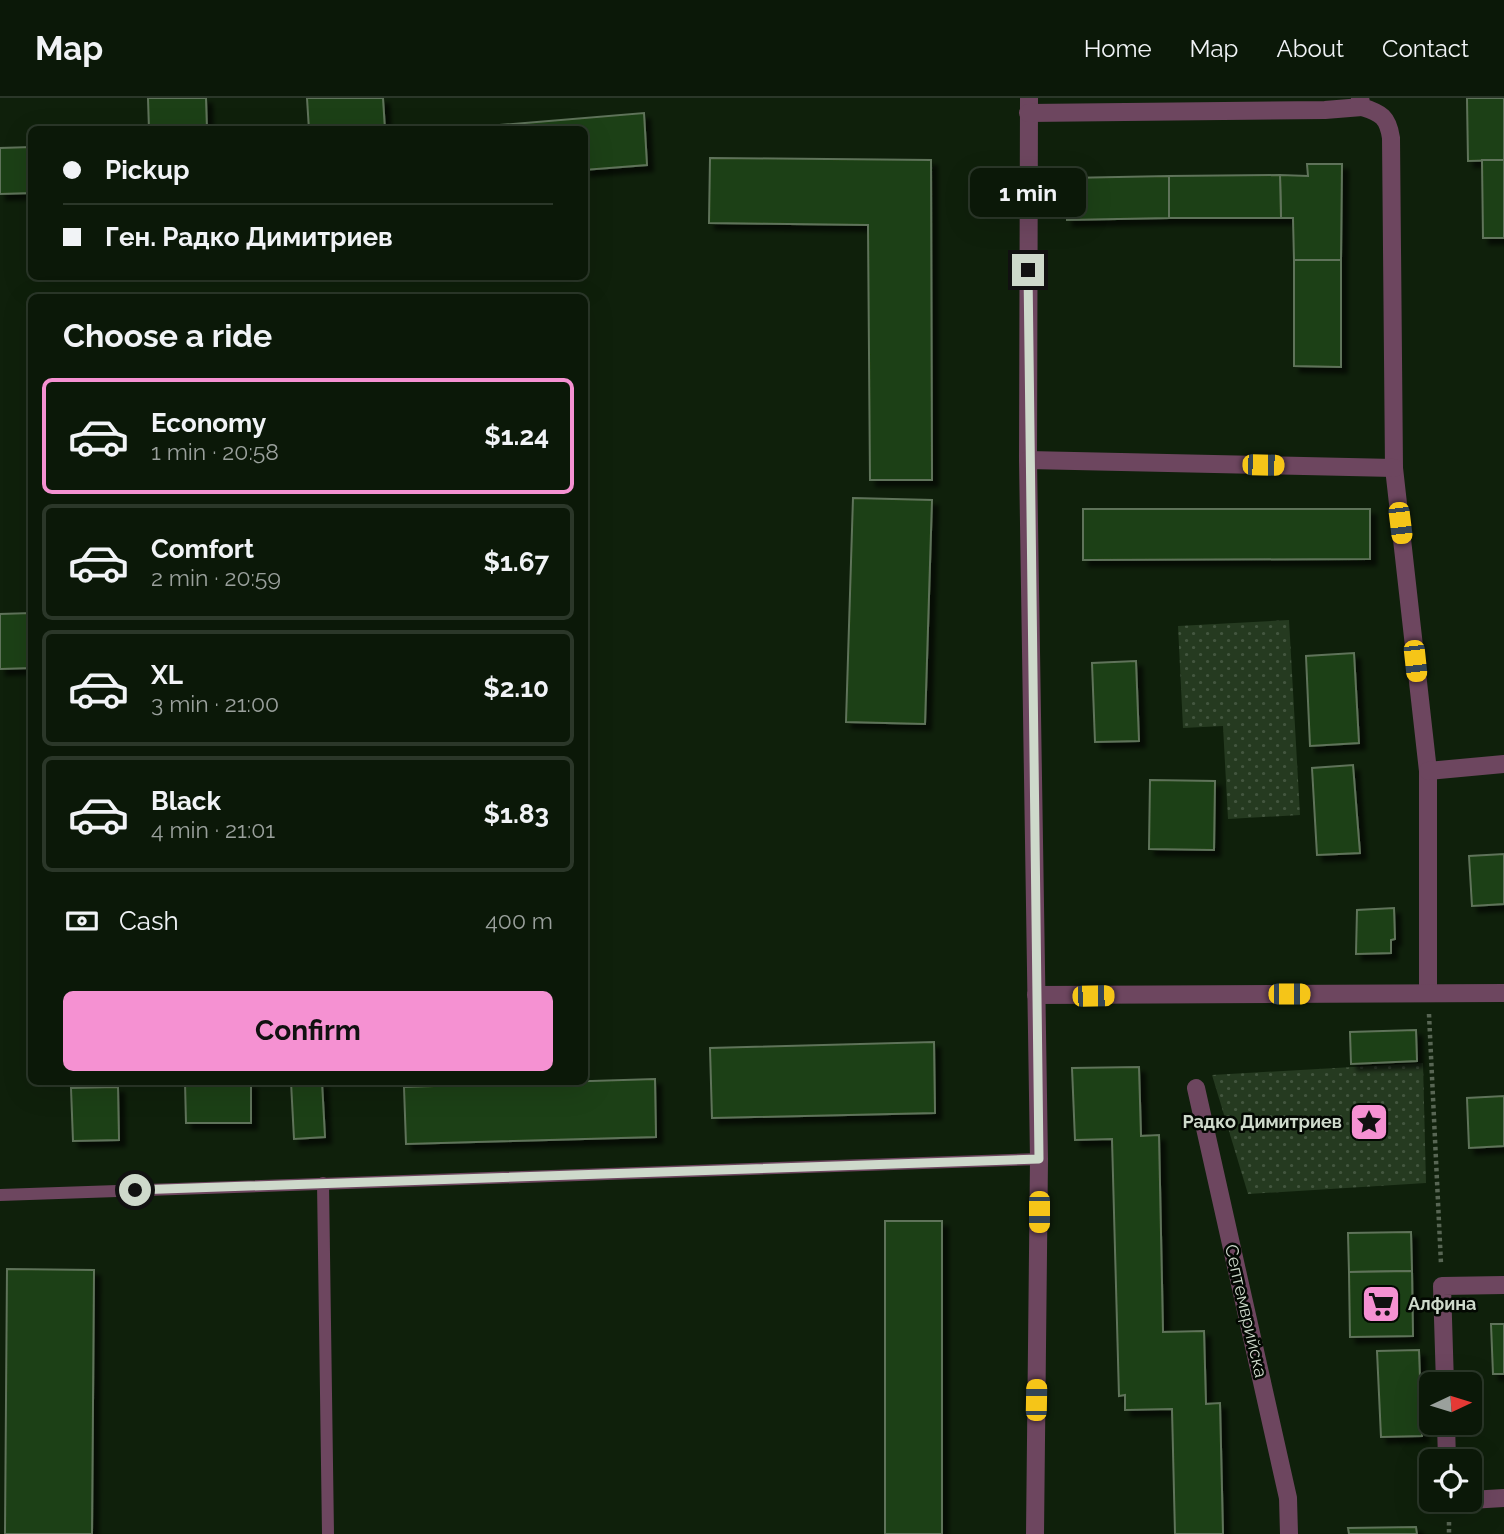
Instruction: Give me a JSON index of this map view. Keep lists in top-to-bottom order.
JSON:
{
  "streets": {
    "street": ["Септемврийска"]
  },
  "places": {
    "place": ["Радко Димитриев"],
    "supermarket": ["Алфина"]
  },
  "north": "right",
  "page": {
    "header": "Map",
    "nav": [
      "Home",
      "Map",
      "About",
      "Contact"
    ],
    "banner": ["Pickup", "Ген. Радко Димитриев"],
    "bubble": "1 min",
    "heading": "Choose a ride",
    "list": [
      {
        "name": "Economy",
        "note": "1 min · 20:58",
        "value": "$1.24"
      },
      {
        "name": "Comfort",
        "note": "2 min · 20:59",
        "value": "$1.67"
      },
      {
        "name": "XL",
        "note": "3 min · 21:00",
        "value": "$2.10"
      },
      {
        "name": "Black",
        "note": "4 min · 21:01",
        "value": "$1.83"
      }
    ],
    "pay": ["Cash", "400 m"],
    "buttons": "Confirm"
  }
}
